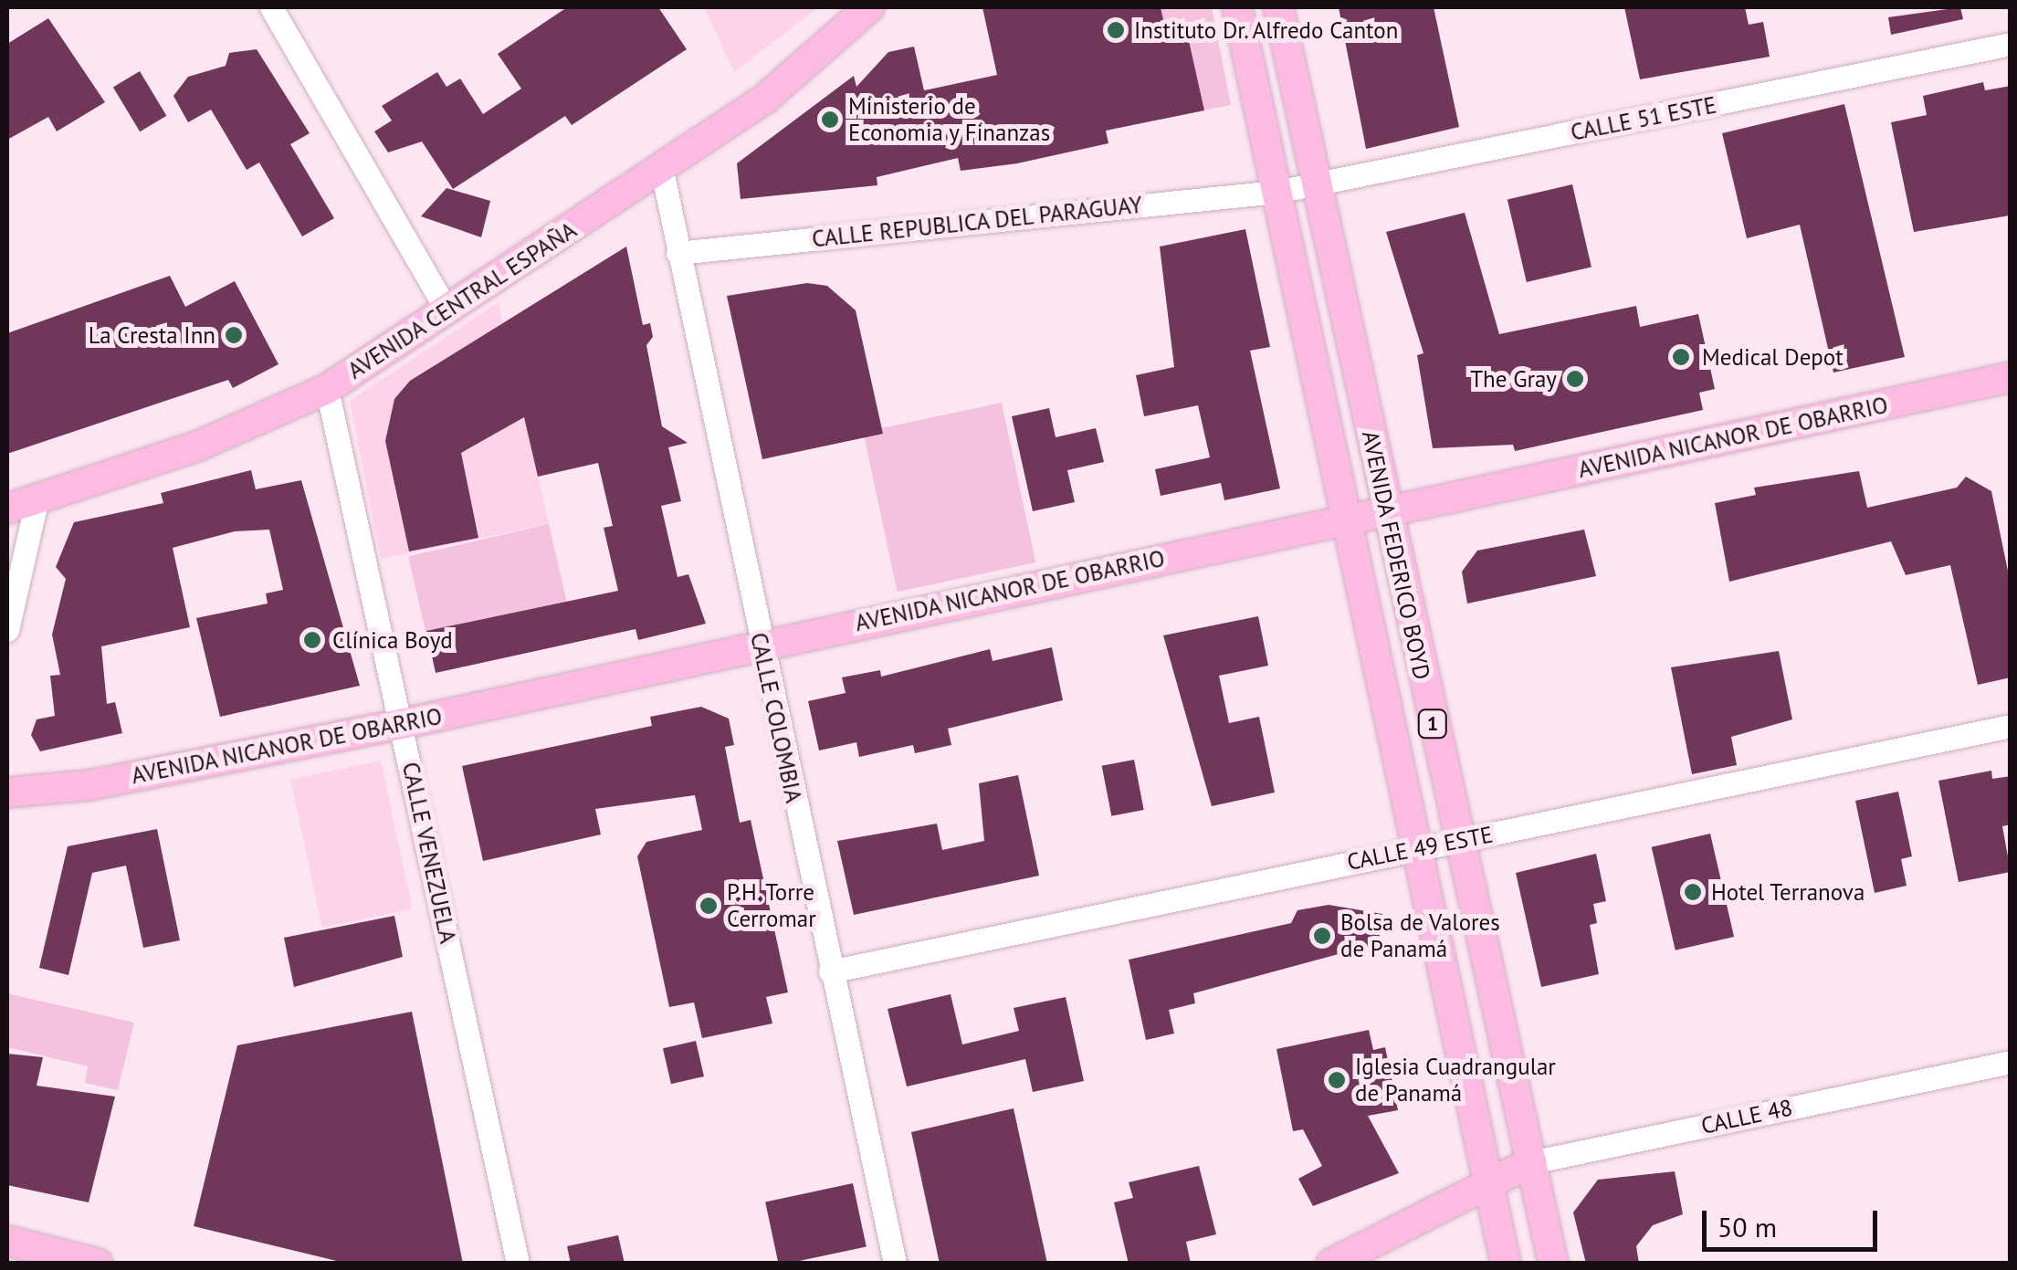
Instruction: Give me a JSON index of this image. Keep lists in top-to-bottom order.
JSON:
{
  "streets": {
    "main road": [
      "AVENIDA CENTRAL ESPAÑA",
      "AVENIDA NICANOR DE OBARRIO",
      "AVENIDA FEDERICO BOYD",
      "1",
      "CALLE 48"
    ],
    "street": [
      "CALLE 51 ESTE",
      "CALLE REPUBLICA DEL PARAGUAY",
      "CALLE COLOMBIA",
      "CALLE 49 ESTE",
      "CALLE VENEZUELA"
    ]
  },
  "crossings": [
    ["CALLE 51 ESTE", "CALLE REPUBLICA DEL PARAGUAY"],
    ["CALLE 51 ESTE", "AVENIDA FEDERICO BOYD"],
    ["CALLE REPUBLICA DEL PARAGUAY", "AVENIDA FEDERICO BOYD"],
    ["CALLE REPUBLICA DEL PARAGUAY", "CALLE COLOMBIA"],
    ["AVENIDA CENTRAL ESPAÑA", "CALLE COLOMBIA"],
    ["AVENIDA CENTRAL ESPAÑA", "CALLE VENEZUELA"],
    ["AVENIDA NICANOR DE OBARRIO", "AVENIDA FEDERICO BOYD"],
    ["AVENIDA NICANOR DE OBARRIO", "CALLE COLOMBIA"],
    ["AVENIDA NICANOR DE OBARRIO", "CALLE VENEZUELA"],
    ["AVENIDA FEDERICO BOYD", "CALLE 49 ESTE"],
    ["AVENIDA FEDERICO BOYD", "CALLE 48"],
    ["CALLE COLOMBIA", "CALLE 49 ESTE"]
  ],
  "places": [
    "Instituto Dr. Alfredo Canton",
    "Ministerio de Economia y Finanzas",
    "La Cresta Inn",
    "Medical Depot",
    "The Gray",
    "Clínica Boyd",
    "Hotel Terranova",
    "P.H. Torre Cerromar",
    "Bolsa de Valores de Panamá",
    "Iglesia Cuadrangular de Panamá"
  ],
  "scale_bar": "50 m"
}
